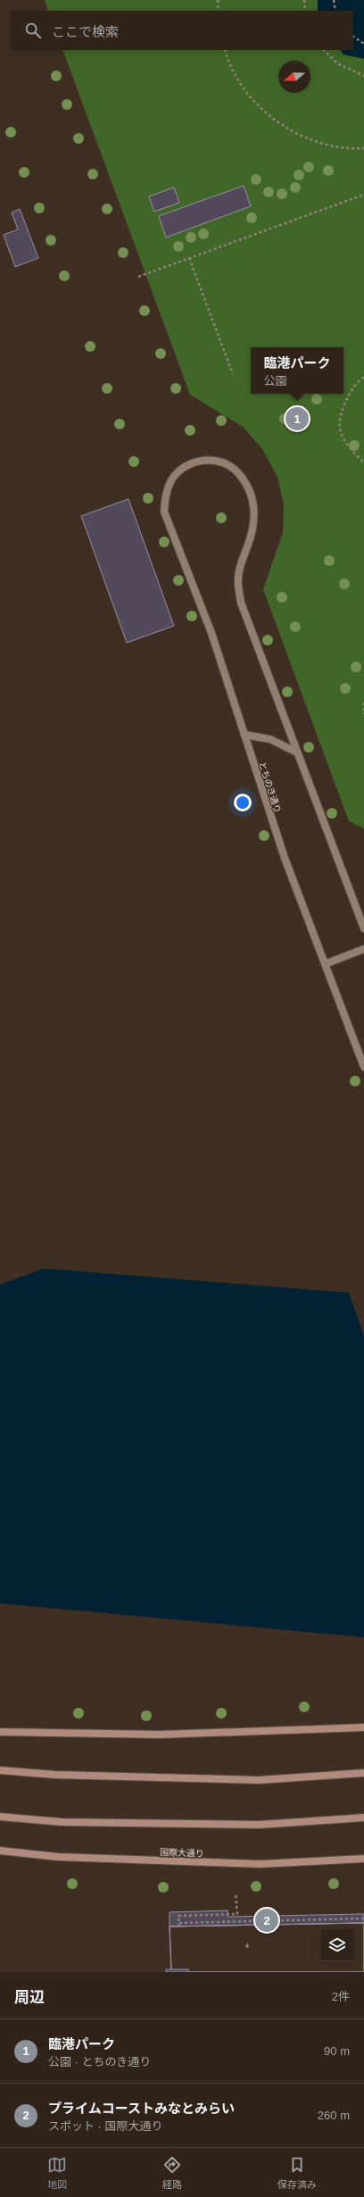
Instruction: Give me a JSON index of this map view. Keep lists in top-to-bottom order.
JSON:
{
  "streets": {
    "street": ["とちのき通り", "国際大通り"]
  },
  "house_numbers": ["4"],
  "north": "left",
  "page": {
    "search": "ここで検索",
    "popup": ["臨港パーク", "公園"],
    "pins": ["1", "2"],
    "heading": ["周辺", "2件"],
    "list": [
      {
        "mark": "1",
        "name": "臨港パーク",
        "note": "公園 · とちのき通り",
        "value": "90 m"
      },
      {
        "mark": "2",
        "name": "プライムコーストみなとみらい",
        "note": "スポット · 国際大通り",
        "value": "260 m"
      }
    ],
    "nav": ["地図", "経路", "保存済み"]
  }
}
